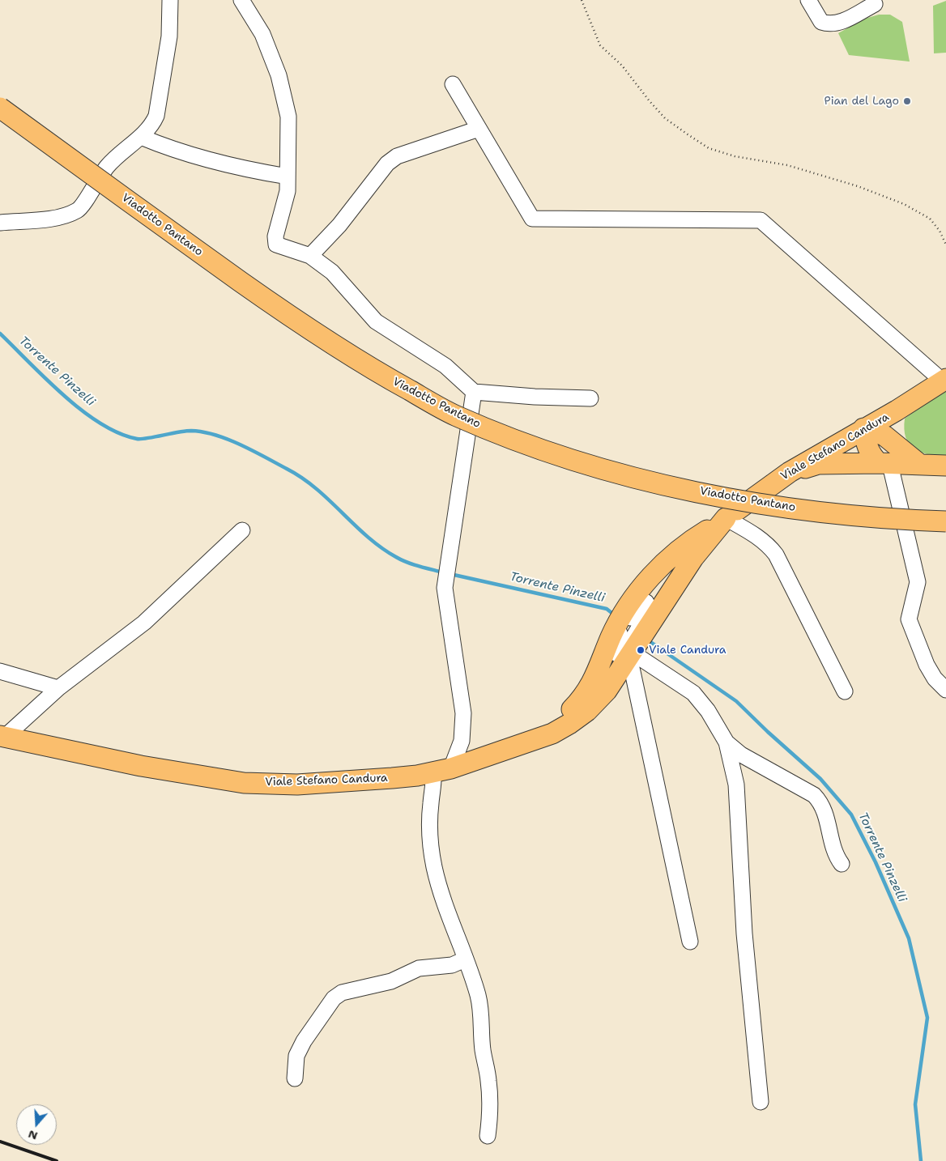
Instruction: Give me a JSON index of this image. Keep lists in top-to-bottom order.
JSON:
{
  "streets": {
    "main road": ["Viadotto Pantano", "Viale Stefano Candura"]
  },
  "water": ["Torrente Pinzelli"],
  "places": ["Pian del Lago", "Viale Candura"],
  "north": "bottom"
}
